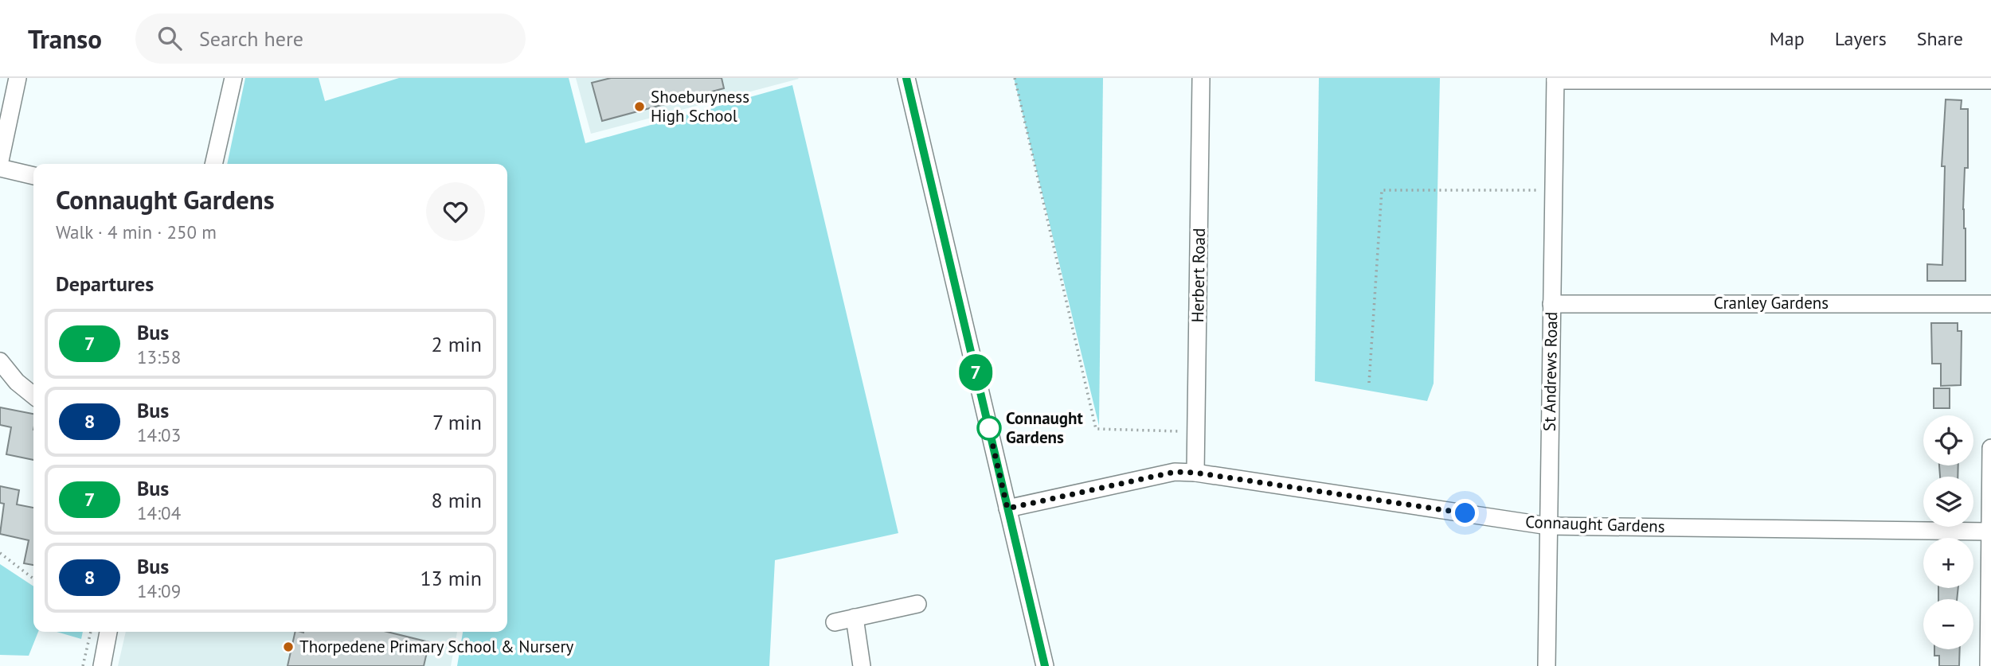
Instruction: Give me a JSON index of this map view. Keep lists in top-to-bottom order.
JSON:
{
  "streets": {
    "street": [
      "Herbert Road",
      "Cranley Gardens",
      "St Andrews Road",
      "Connaught Gardens"
    ]
  },
  "crossings": [
    ["Herbert Road", "Connaught Gardens"],
    ["Cranley Gardens", "St Andrews Road"],
    ["St Andrews Road", "Connaught Gardens"]
  ],
  "places": ["Shoeburyness High School", "Connaught Gardens", "Thorpedene Primary School & Nursery"],
  "lines": ["bus line 7"],
  "page": {
    "header": "Transo",
    "search": "Search here",
    "nav": ["Map", "Layers", "Share"],
    "on_map": "7",
    "heading": [
      ["Connaught Gardens", "Walk · 4 min · 250 m"],
      "Departures"
    ],
    "list": [
      {
        "mark": "7",
        "name": "Bus",
        "note": "13:58",
        "value": "2 min"
      },
      {
        "mark": "8",
        "name": "Bus",
        "note": "14:03",
        "value": "7 min"
      },
      {
        "mark": "7",
        "name": "Bus",
        "note": "14:04",
        "value": "8 min"
      },
      {
        "mark": "8",
        "name": "Bus",
        "note": "14:09",
        "value": "13 min"
      }
    ],
    "map_buttons": ["+", "−"]
  }
}
